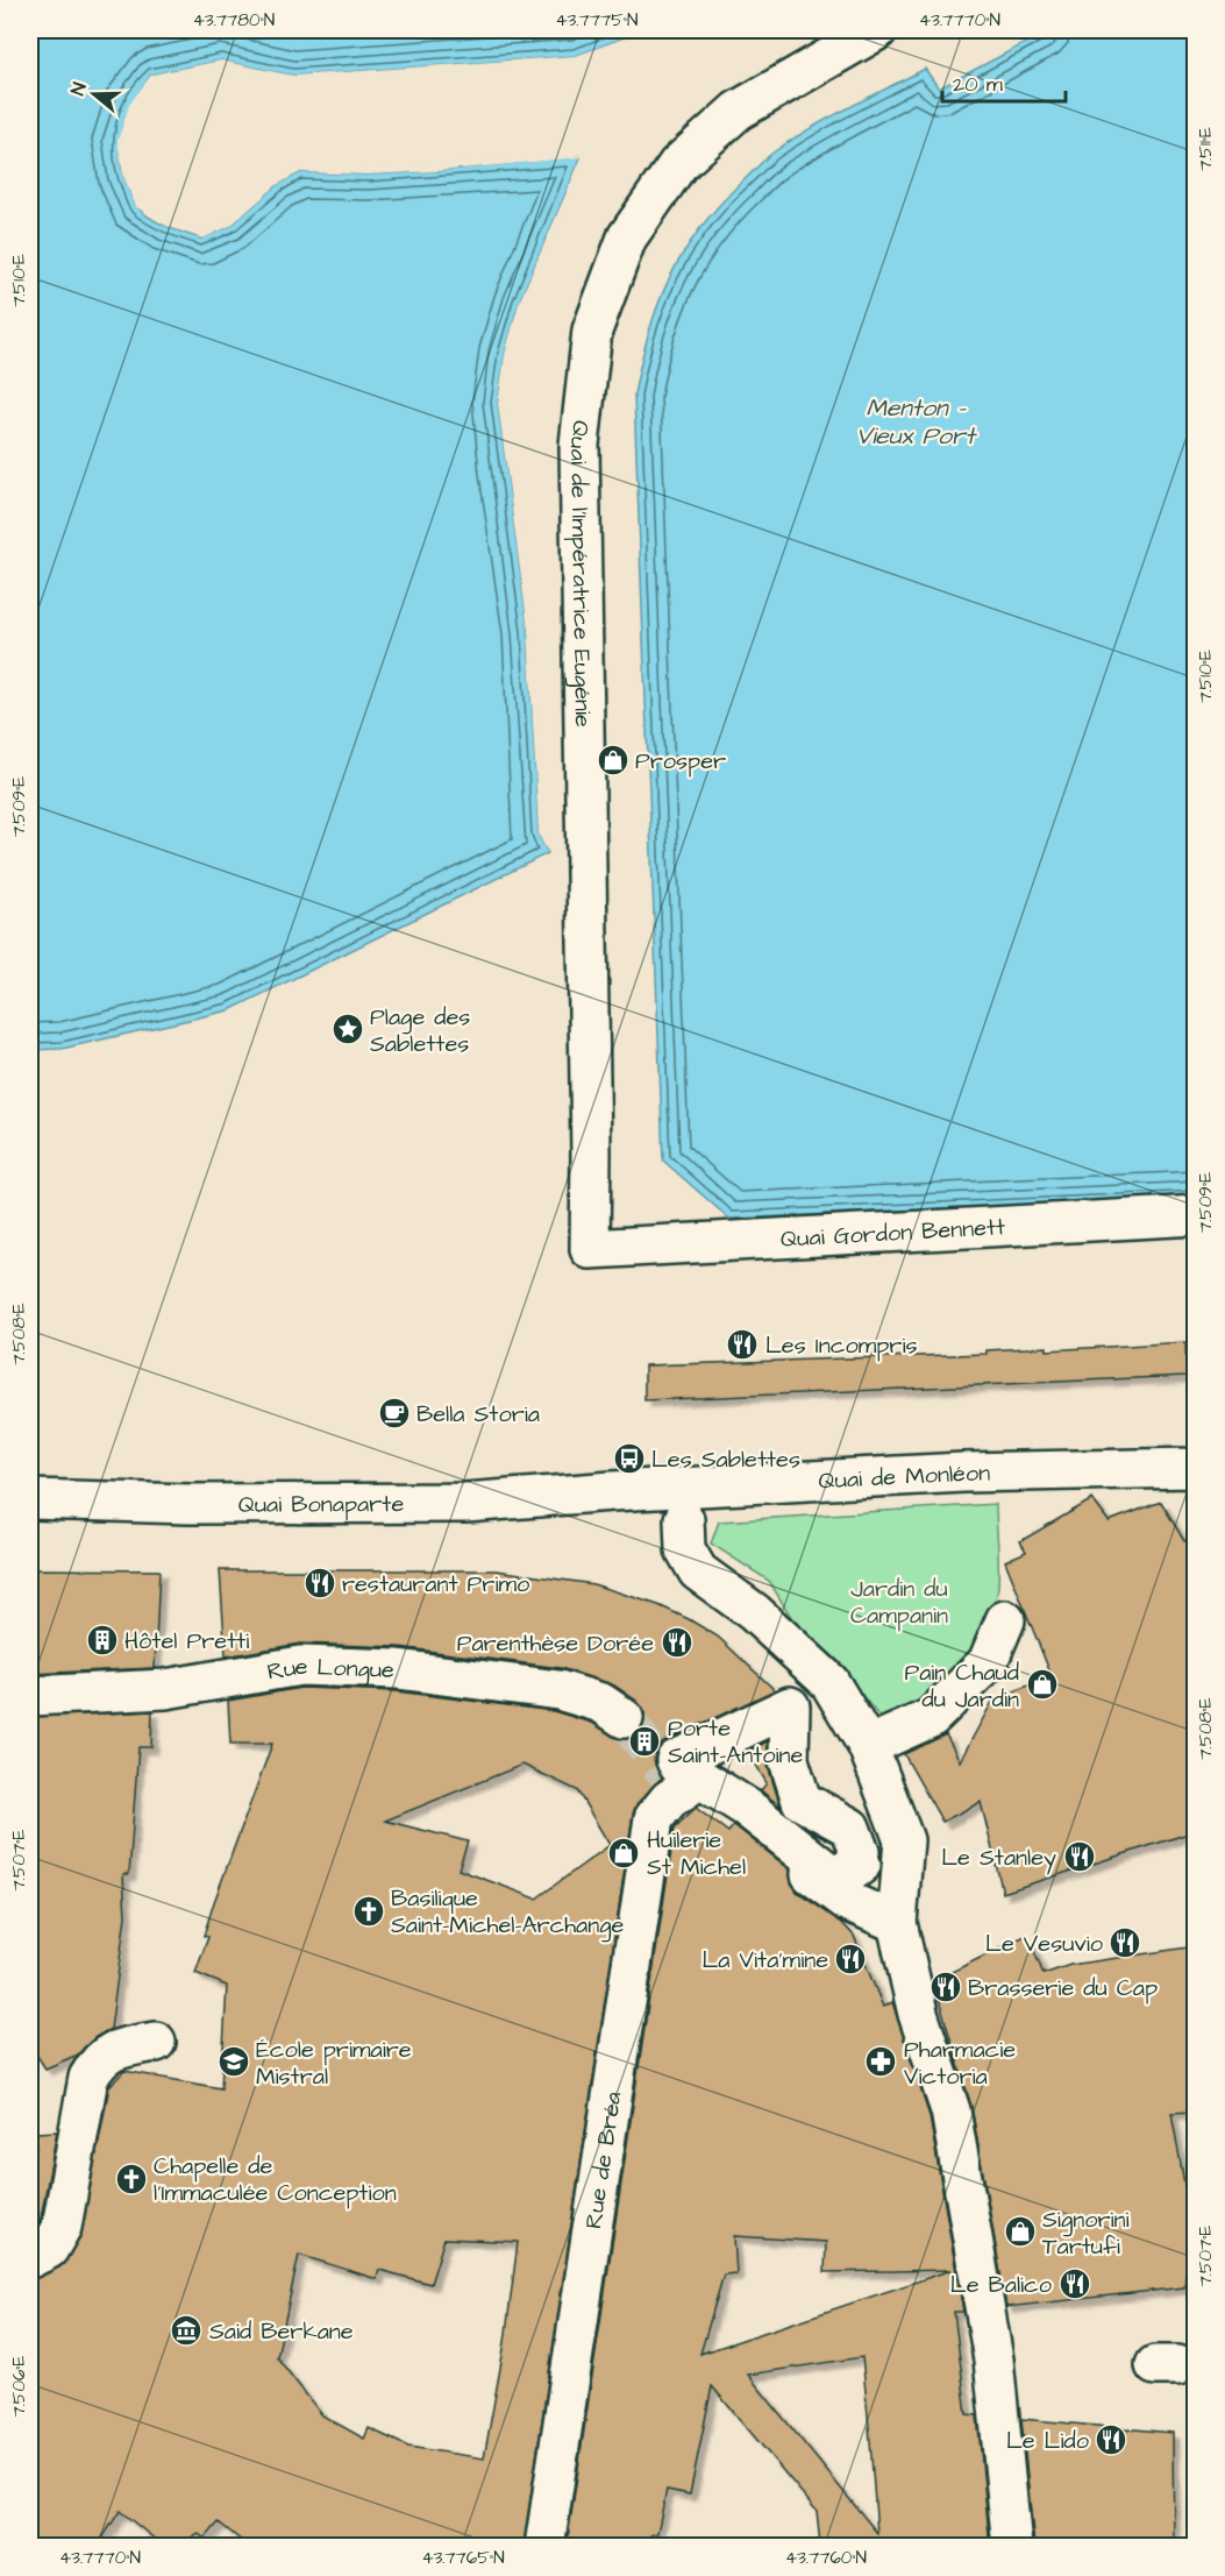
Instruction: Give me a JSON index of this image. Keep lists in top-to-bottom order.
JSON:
{
  "streets": {
    "street": [
      "Quai de l'Impératrice Eugénie",
      "Quai Gordon Bennett",
      "Quai de Monléon",
      "Quai Bonaparte",
      "Rue Longue",
      "Rue de Bréa"
    ]
  },
  "crossings": [
    ["Quai de l'Impératrice Eugénie", "Quai Gordon Bennett"],
    ["Quai de Monléon", "Quai Bonaparte"]
  ],
  "water": ["Menton - Vieux Port"],
  "parks": ["Jardin du Campanin"],
  "places": {
    "shop": [
      "Prosper",
      "Pain Chaud du Jardin",
      "Huilerie St Michel",
      "Signorini Tartufi"
    ],
    "place": ["Plage des Sablettes"],
    "restaurant": [
      "Les Incompris",
      "restaurant Primo",
      "Parenthèse Dorée",
      "Le Stanley",
      "Le Vesuvio",
      "La Vita'mine",
      "Brasserie du Cap",
      "Le Balico",
      "Le Lido"
    ],
    "cafe": ["Bella Storia"],
    "bus stop": ["Les Sablettes"],
    "building": ["Hôtel Pretti", "Porte Saint-Antoine"],
    "church": ["Basilique Saint-Michel-Archange", "Chapelle de l'Immaculée Conception"],
    "school or university": ["École primaire Mistral"],
    "pharmacy": ["Pharmacie Victoria"],
    "museum": ["Said Berkane"]
  },
  "scale_bar": "20 m",
  "north": "left",
  "coordinates": [
    "43.7780°N",
    "43.7775°N",
    "43.7770°N",
    "7.511°E",
    "7.510°E",
    "7.509°E",
    "7.508°E",
    "7.507°E",
    "7.506°E",
    "43.7765°N",
    "43.7760°N"
  ]
}
